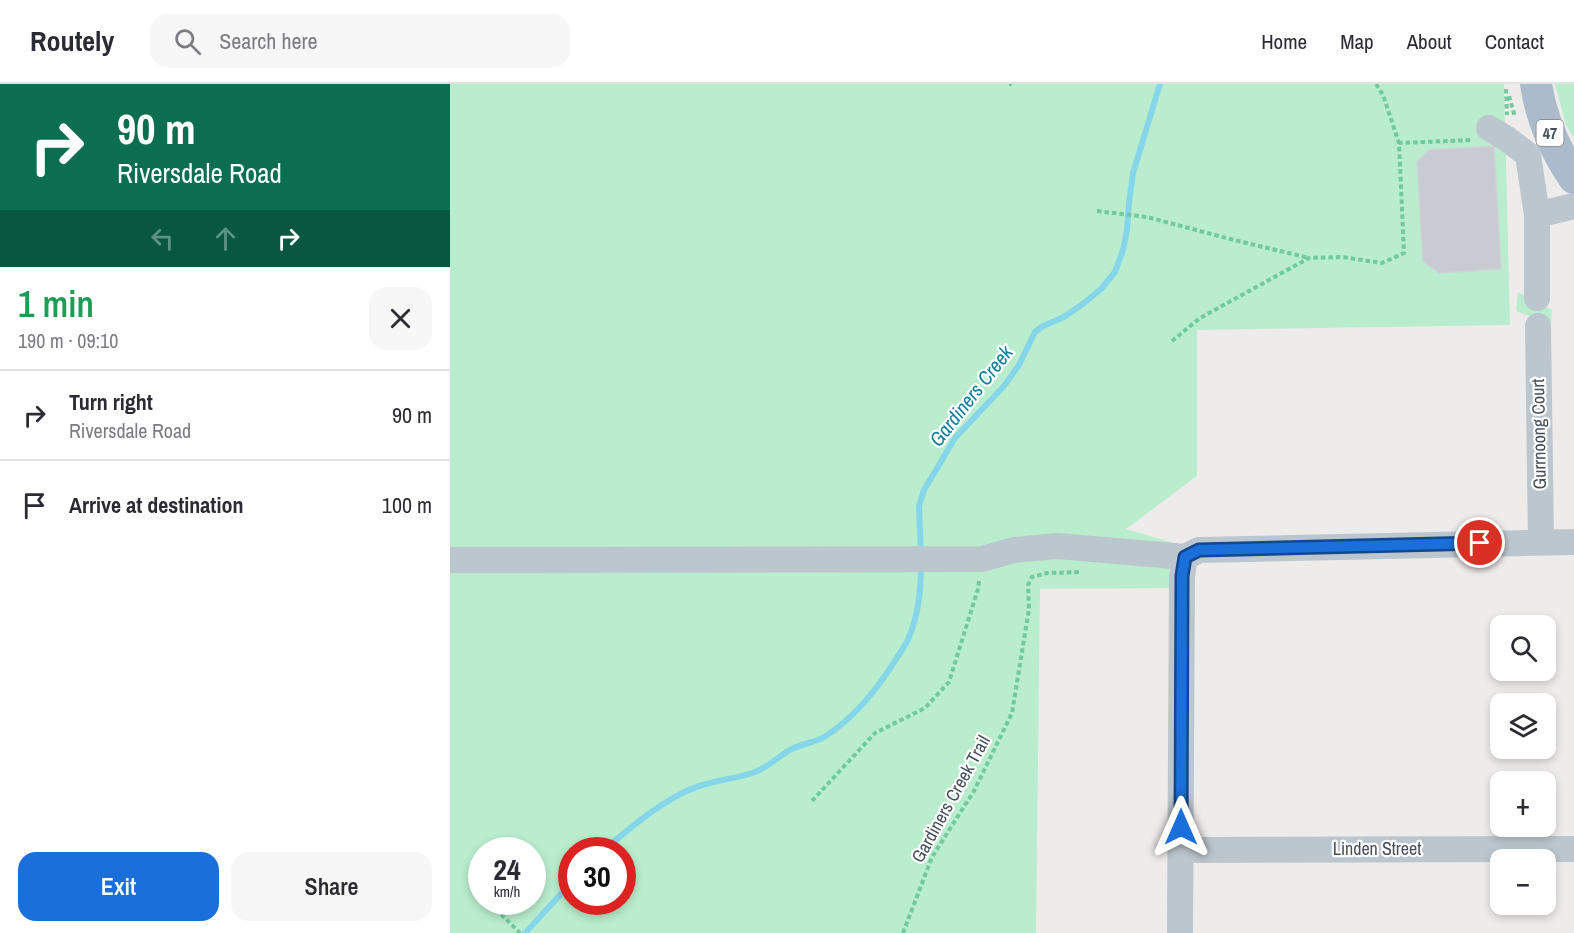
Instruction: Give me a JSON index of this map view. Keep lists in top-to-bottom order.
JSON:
{
  "streets": {
    "main road": ["47"],
    "street": ["Gurrnoong Court", "Linden Street"],
    "path": ["Gardiners Creek Trail"]
  },
  "water": ["Gardiners Creek"],
  "page": {
    "header": "Routely",
    "search": "Search here",
    "nav": [
      "Home",
      "Map",
      "About",
      "Contact"
    ],
    "turn": ["90 m", "Riversdale Road"],
    "heading": ["1 min", "190 m · 09:10"],
    "list": [
      {
        "name": "Turn right",
        "note": "Riversdale Road",
        "value": "90 m"
      },
      {
        "name": "Arrive at destination",
        "value": "100 m"
      }
    ],
    "map_buttons": ["+", "−"],
    "speed": "24 km/h",
    "limit": "30",
    "buttons": ["Exit", "Share"]
  }
}
